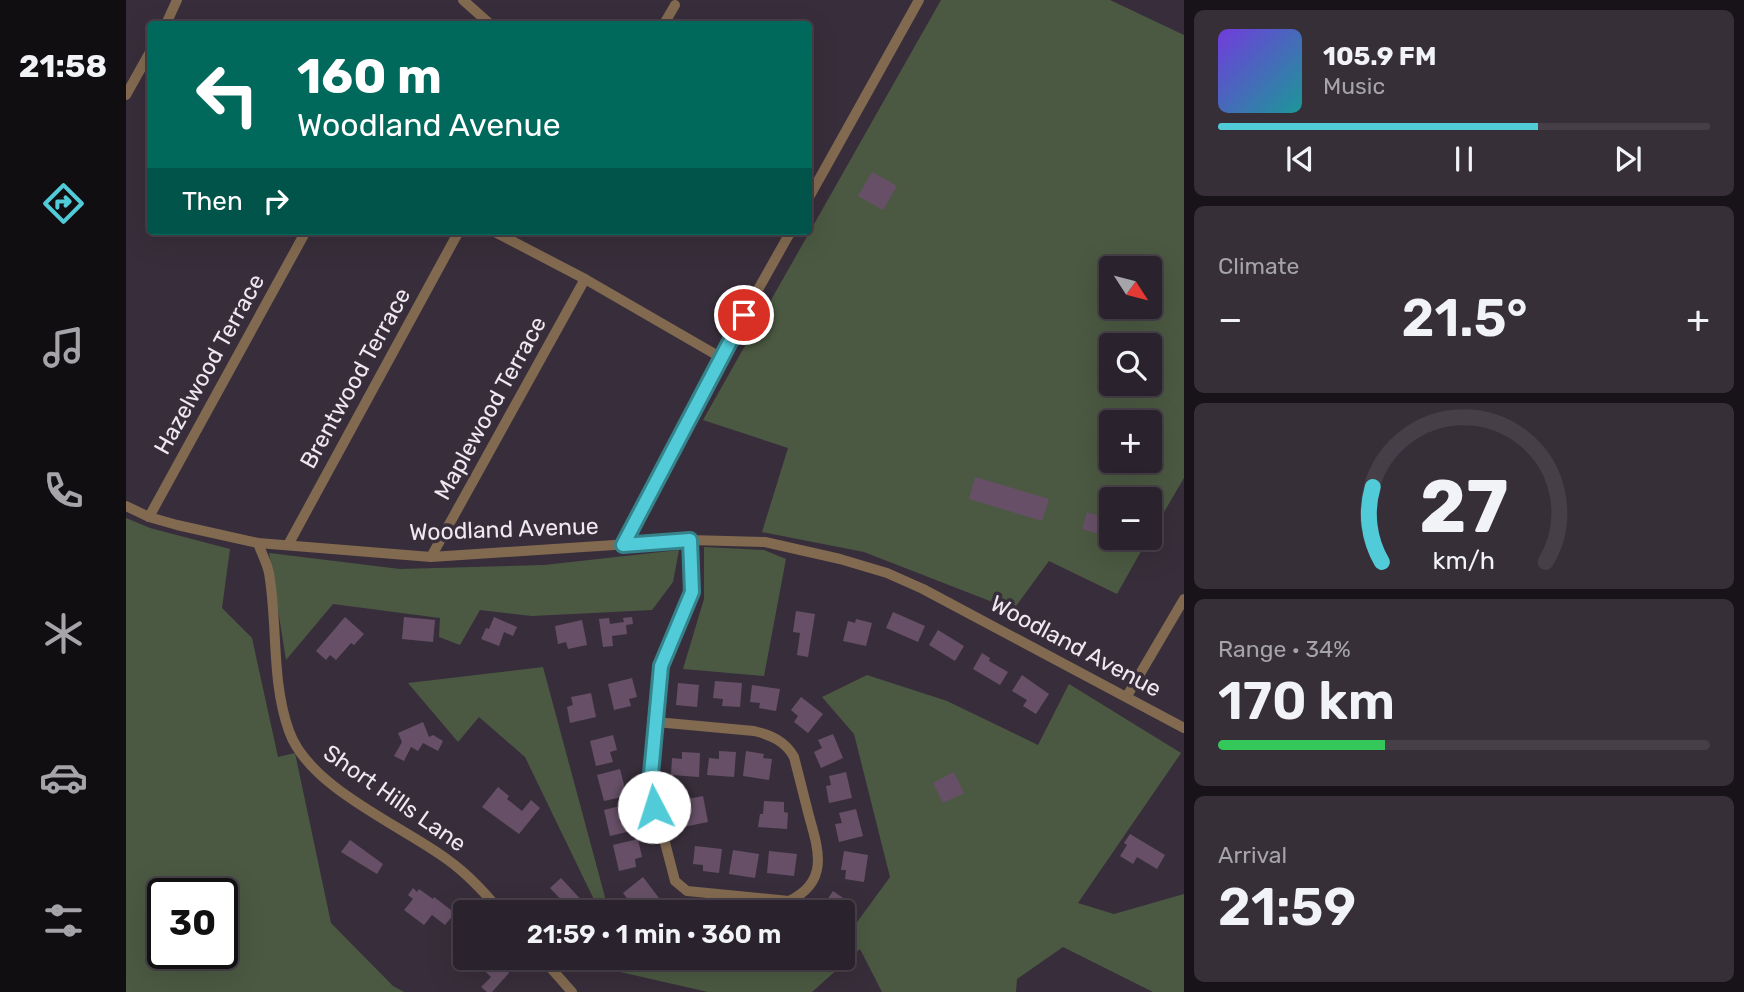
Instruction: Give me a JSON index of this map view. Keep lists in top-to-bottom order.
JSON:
{
  "streets": {
    "street": [
      "Hazelwood Terrace",
      "Brentwood Terrace",
      "Maplewood Terrace",
      "Woodland Avenue",
      "Short Hills Lane"
    ]
  },
  "crossings": [
    ["Hazelwood Terrace", "Woodland Avenue"],
    ["Brentwood Terrace", "Woodland Avenue"],
    ["Maplewood Terrace", "Woodland Avenue"],
    ["Woodland Avenue", "Short Hills Lane"]
  ],
  "north": "bottom right",
  "page": {
    "tabs": "21:58",
    "turn": ["160 m", "Woodland Avenue"],
    "song": ["105.9 FM", "Music"],
    "then": "Then",
    "tile": [
      "Climate",
      ["Range · 34%", "170 km"],
      ["Arrival", "21:59"]
    ],
    "map_buttons": ["+", "−"],
    "heat": ["−", "21.5°", "+"],
    "limit": "30",
    "trip": "21:59 · 1 min · 360 m",
    "gauge": ["27", "km/h"]
  }
}
